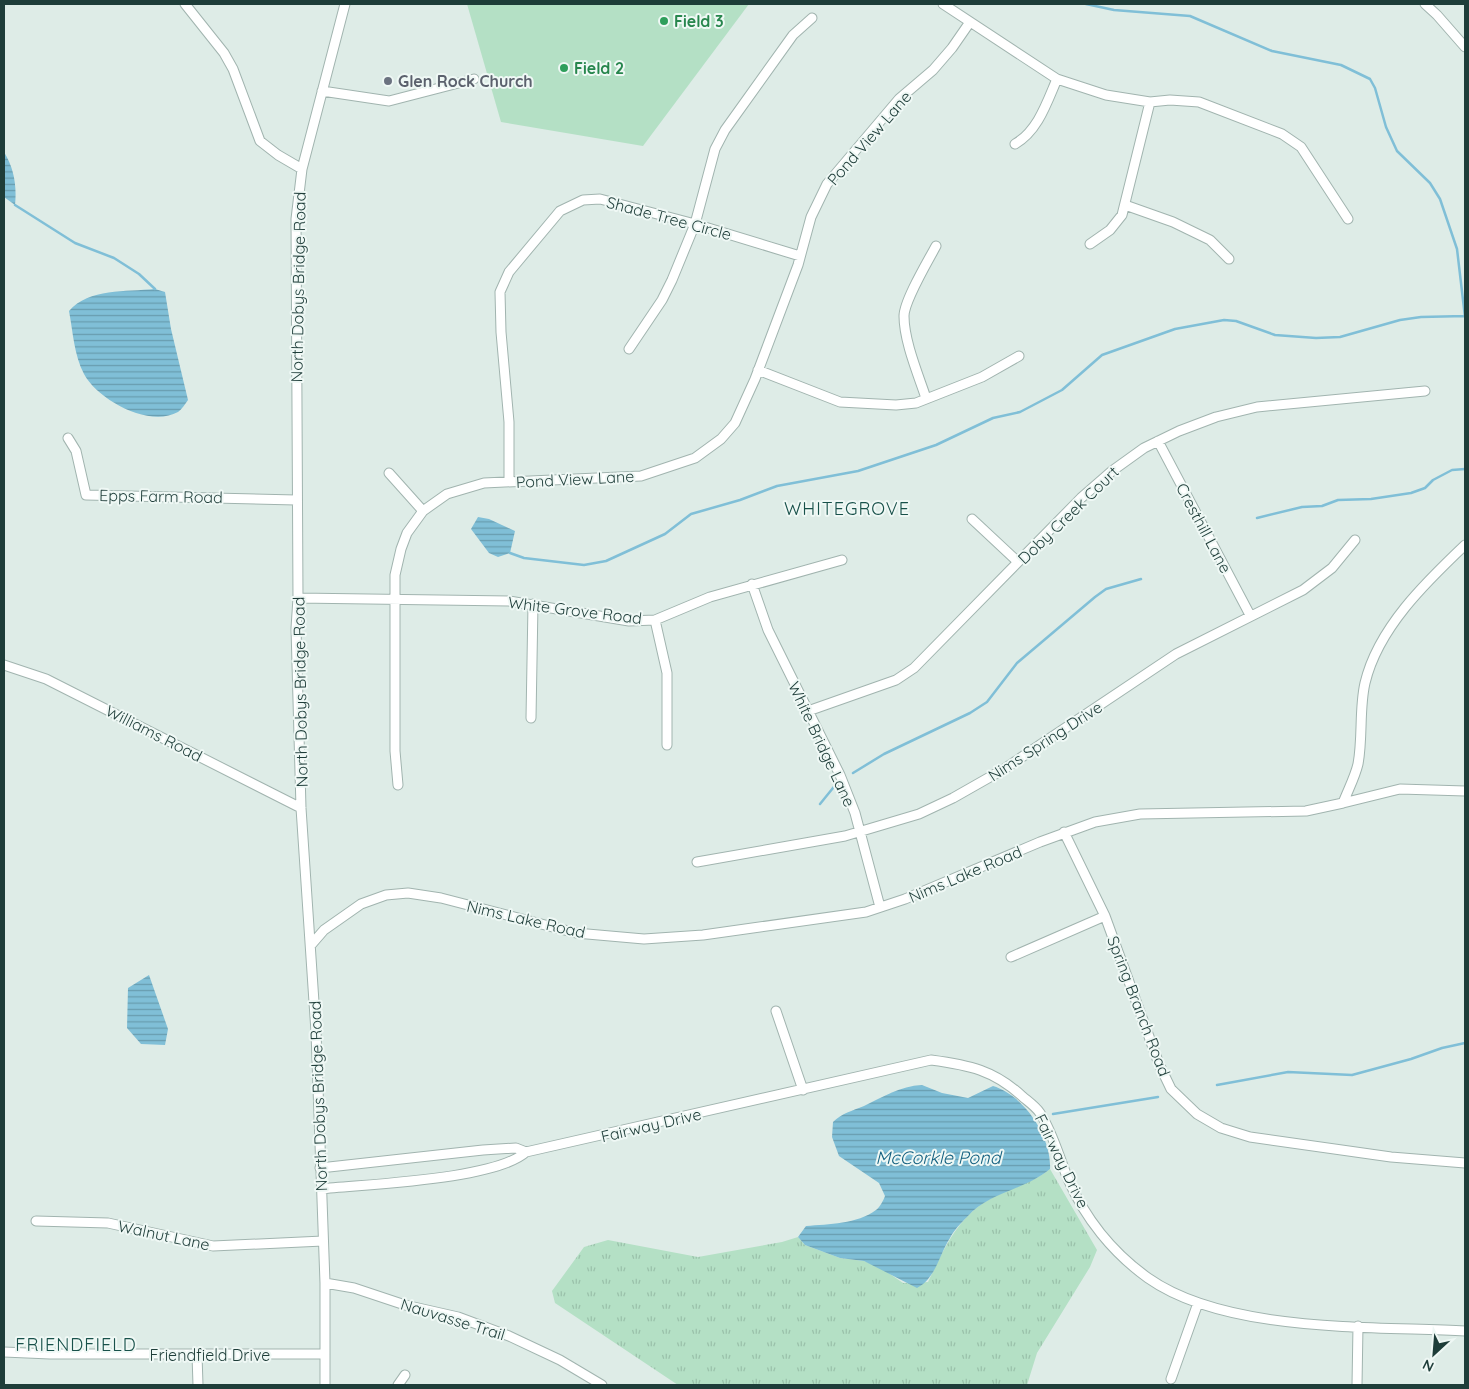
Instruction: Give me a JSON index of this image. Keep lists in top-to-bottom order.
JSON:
{
  "streets": {
    "street": [
      "Pond View Lane",
      "Shade Tree Circle",
      "North Dobys Bridge Road",
      "Epps Farm Road",
      "Doby Creek Court",
      "Cresthill Lane",
      "White Grove Road",
      "Williams Road",
      "Nims Spring Drive",
      "White Bridge Lane",
      "Nims Lake Road",
      "Spring Branch Road",
      "Fairway Drive",
      "Walnut Lane",
      "Nauvasse Trail",
      "Friendfield Drive"
    ]
  },
  "crossings": [
    ["Pond View Lane", "Shade Tree Circle"],
    ["Pond View Lane", "White Grove Road"],
    ["North Dobys Bridge Road", "Epps Farm Road"],
    ["North Dobys Bridge Road", "White Grove Road"],
    ["North Dobys Bridge Road", "Williams Road"],
    ["North Dobys Bridge Road", "Nims Lake Road"],
    ["North Dobys Bridge Road", "Fairway Drive"],
    ["North Dobys Bridge Road", "Walnut Lane"],
    ["North Dobys Bridge Road", "Nauvasse Trail"],
    ["North Dobys Bridge Road", "Friendfield Drive"],
    ["Doby Creek Court", "Cresthill Lane"],
    ["Doby Creek Court", "White Bridge Lane"],
    ["Cresthill Lane", "Nims Spring Drive"],
    ["White Grove Road", "White Bridge Lane"],
    ["Nims Spring Drive", "White Bridge Lane"],
    ["White Bridge Lane", "Nims Lake Road"],
    ["Nims Lake Road", "Spring Branch Road"]
  ],
  "districts": ["WHITEGROVE", "FRIENDFIELD"],
  "water": ["McCorkle Pond"],
  "places": ["Field 3", "Field 2", "Glen Rock Church"],
  "north": "bottom left"
}
